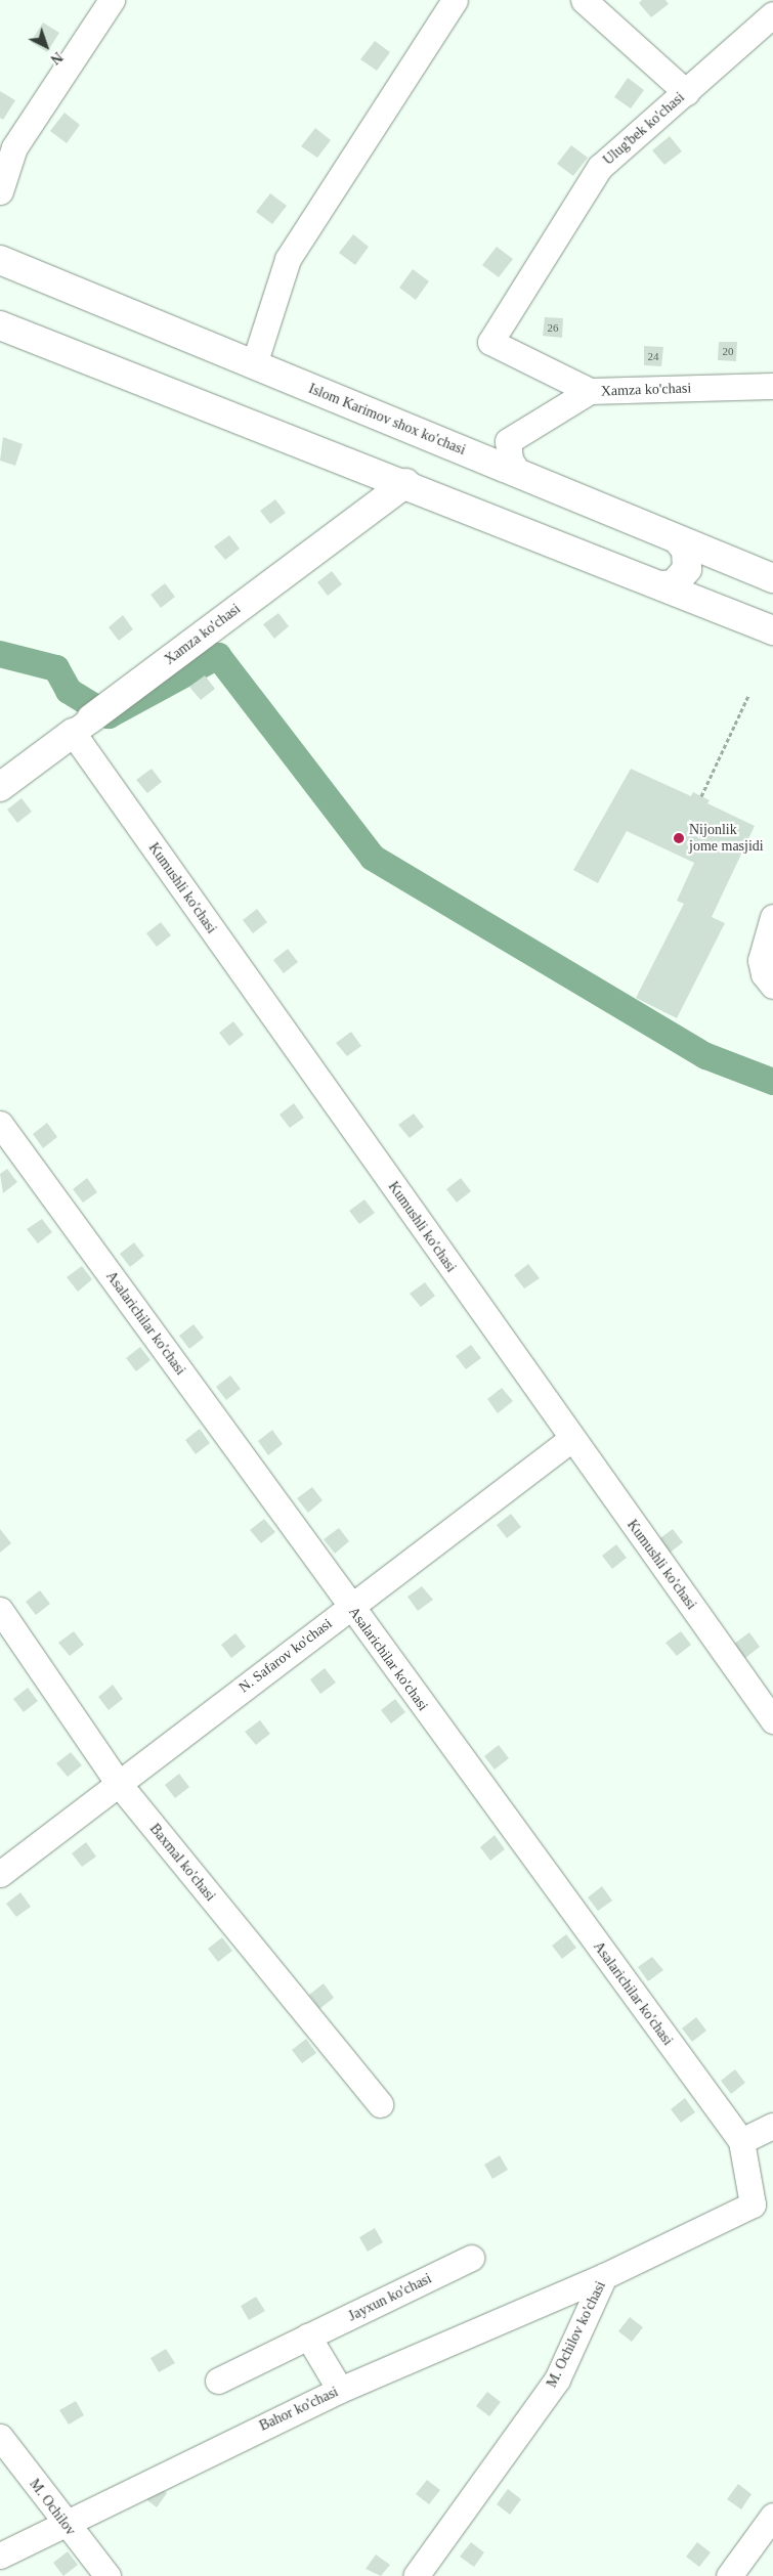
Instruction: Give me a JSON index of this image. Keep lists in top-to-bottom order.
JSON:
{
  "streets": {
    "main road": ["Xamza ko'chasi", "Islom Karimov shox ko'chasi"],
    "street": [
      "Ulug'bek ko'chasi",
      "Kumushli ko'chasi",
      "Asalarichilar ko'chasi",
      "N. Safarov ko'chasi",
      "Baxmal ko'chasi",
      "Jayxun ko'chasi",
      "M. Ochilov ko'chasi",
      "Bahor ko'chasi",
      "M. Ochilov"
    ]
  },
  "crossings": [
    ["Ulug'bek ko'chasi", "Xamza ko'chasi"],
    ["Xamza ko'chasi", "Islom Karimov shox ko'chasi"],
    ["Xamza ko'chasi", "Kumushli ko'chasi"],
    ["Kumushli ko'chasi", "N. Safarov ko'chasi"],
    ["Asalarichilar ko'chasi", "N. Safarov ko'chasi"],
    ["Asalarichilar ko'chasi", "M. Ochilov ko'chasi"],
    ["N. Safarov ko'chasi", "Baxmal ko'chasi"],
    ["M. Ochilov ko'chasi", "Bahor ko'chasi"],
    ["Bahor ko'chasi", "M. Ochilov"]
  ],
  "places": ["Nijonlik jome masjidi"],
  "house_numbers": ["26", "20", "24"],
  "north": "bottom right"
}
